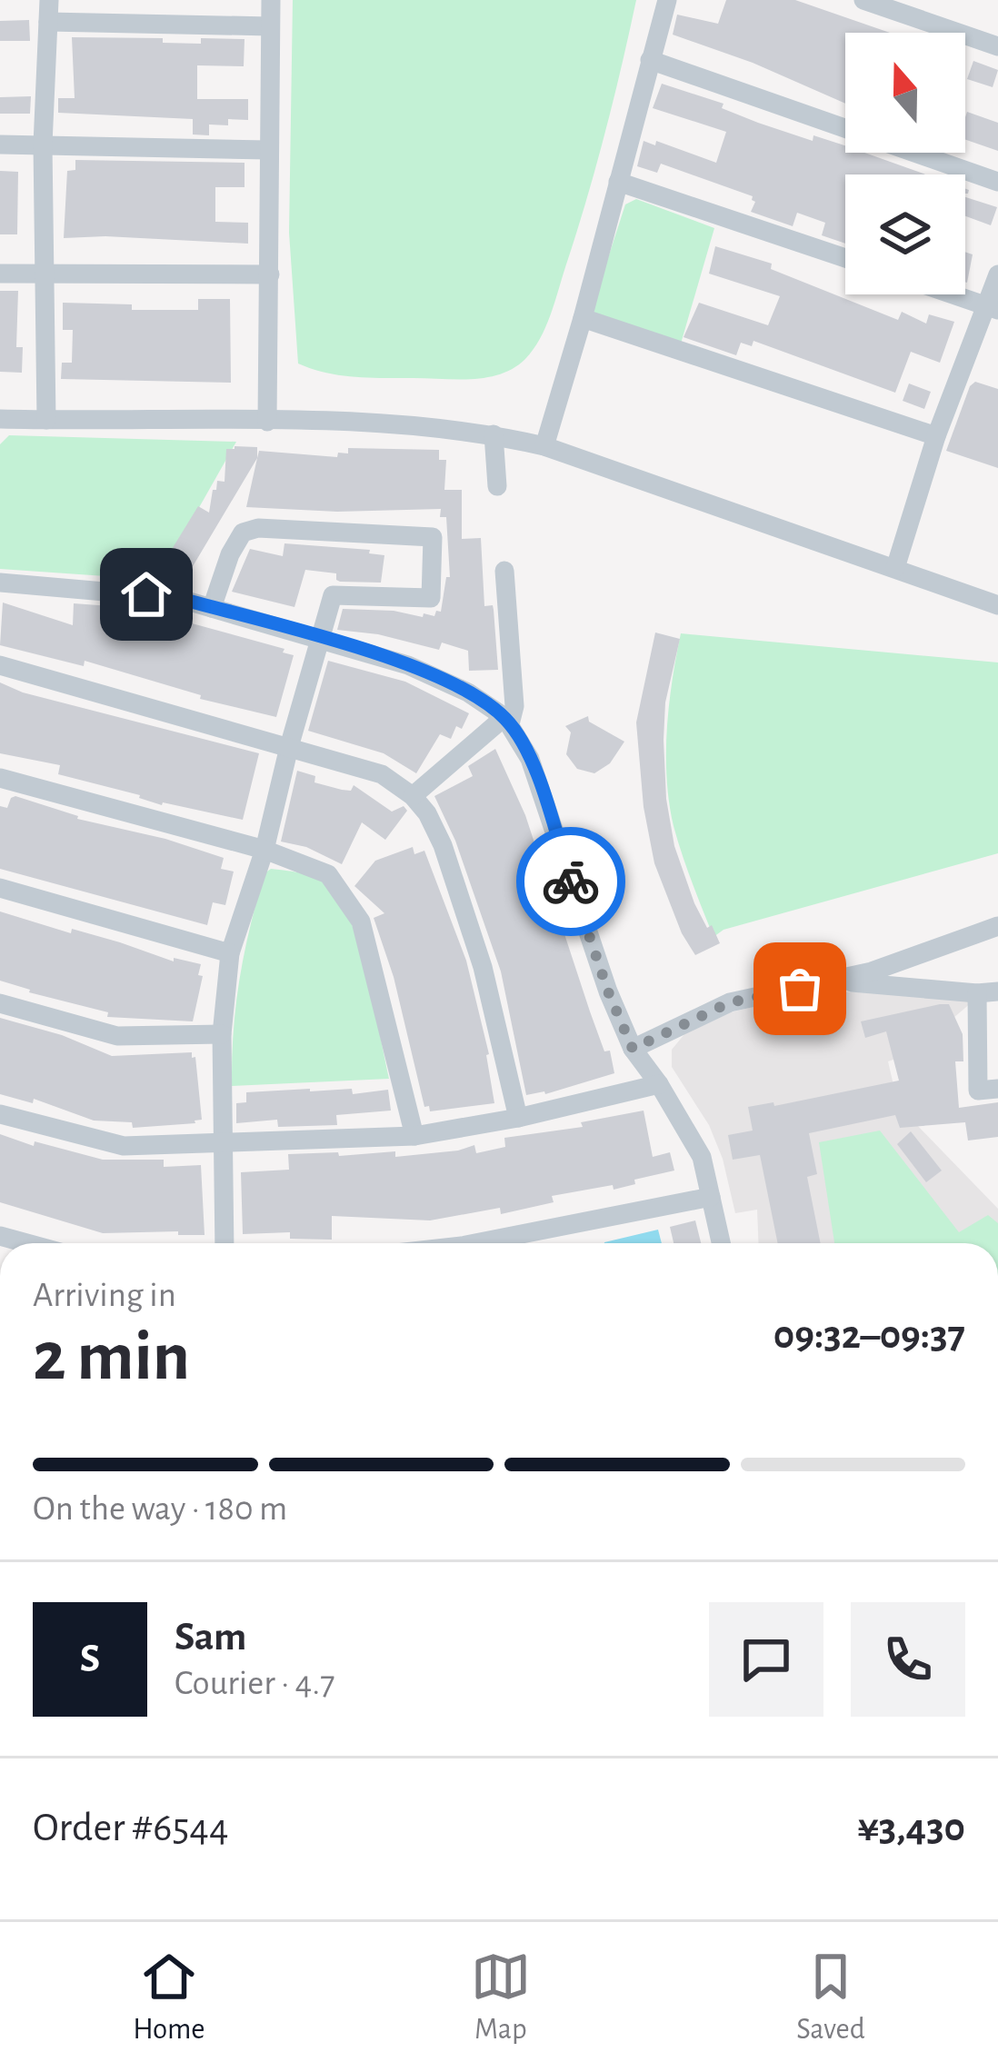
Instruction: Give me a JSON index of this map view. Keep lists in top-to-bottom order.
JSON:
{
  "north": "top",
  "page": {
    "heading": ["2 min", "Arriving in", "09:32–09:37"],
    "panel": [
      "Sam",
      "Courier · 4.7",
      "Order #6544",
      "¥3,430"
    ],
    "bar": "On the way · 180 m",
    "round": "S",
    "tabs": ["Home", "Map", "Saved"]
  }
}
